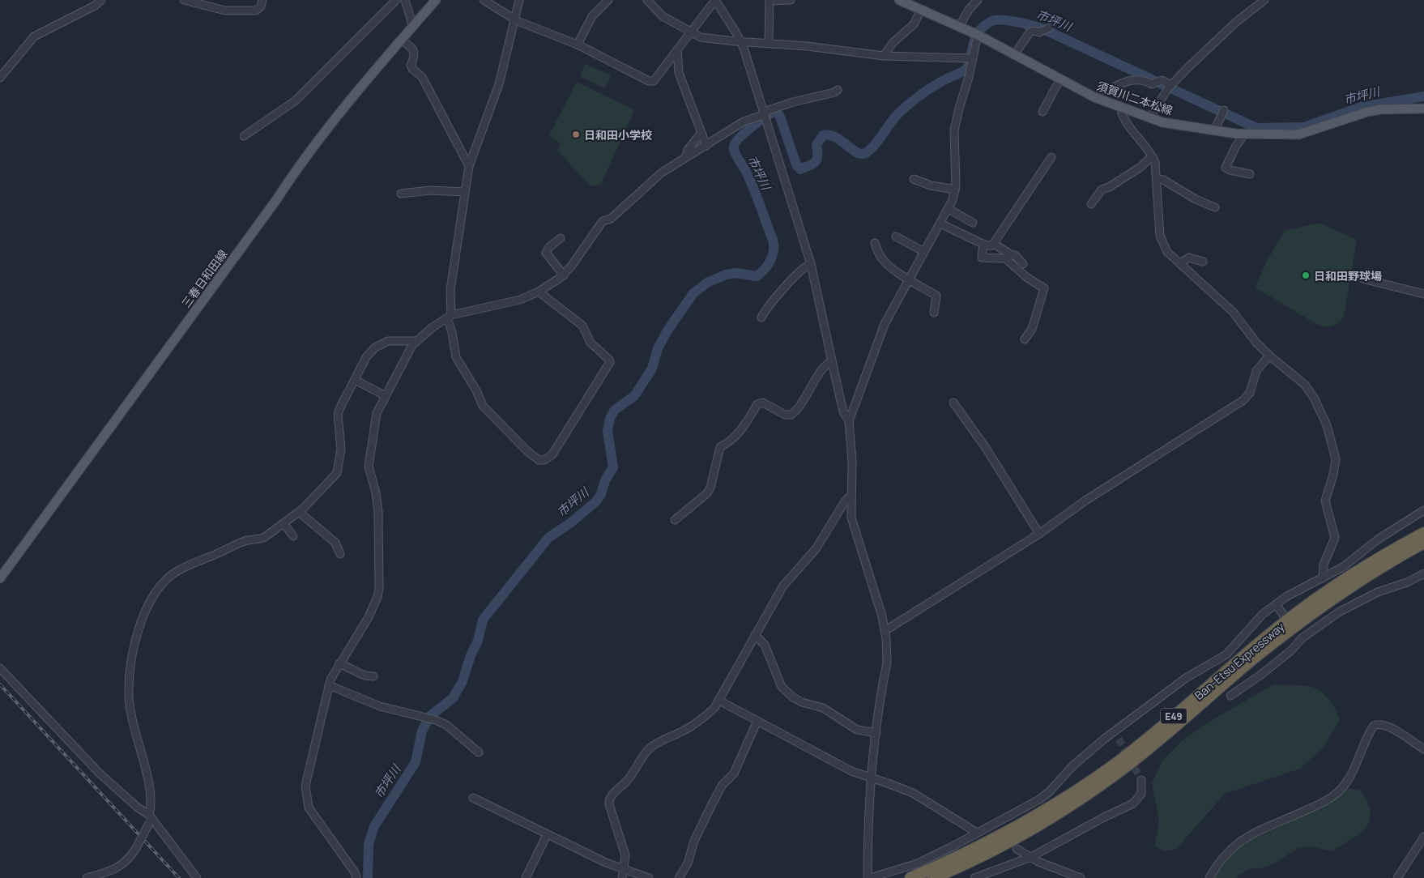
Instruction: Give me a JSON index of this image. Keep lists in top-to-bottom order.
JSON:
{
  "streets": {
    "highway": ["Ban-Etsu Expressway", "E49"],
    "main road": ["須賀川二本松線", "三春日和田線"]
  },
  "water": ["市坪川"],
  "places": ["日和田小学校", "日和田野球場"]
}
